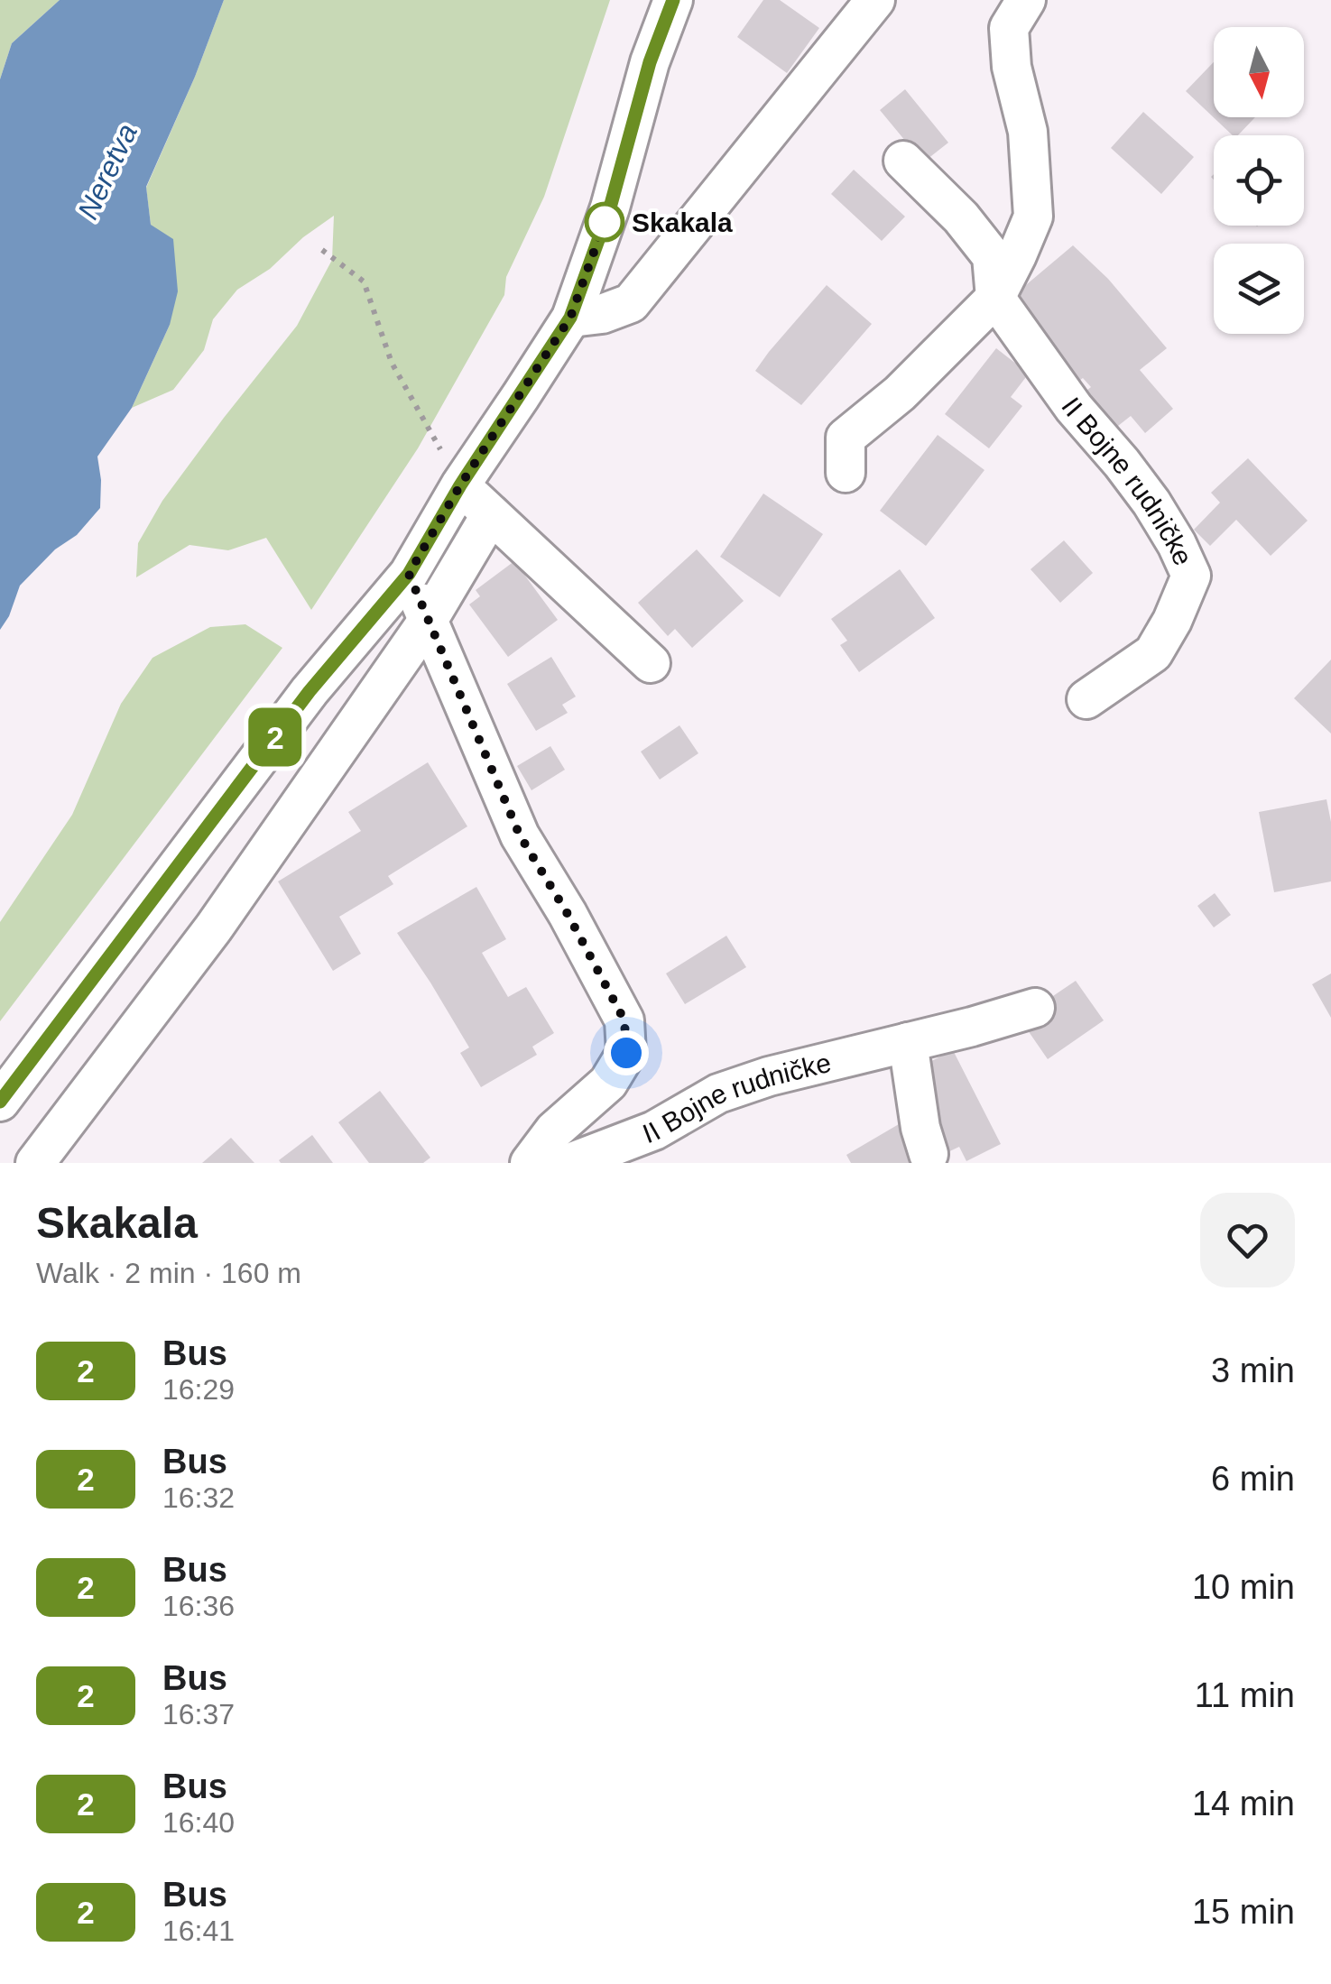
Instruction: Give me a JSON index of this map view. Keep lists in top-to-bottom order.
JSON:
{
  "streets": {
    "street": ["II Bojne rudničke"]
  },
  "water": ["Neretva"],
  "places": ["Skakala"],
  "lines": ["bus line 2"],
  "north": "bottom",
  "page": {
    "on_map": "2",
    "heading": ["Skakala", "Walk · 2 min · 160 m"],
    "list": [
      {
        "mark": "2",
        "name": "Bus",
        "note": "16:29",
        "value": "3 min"
      },
      {
        "mark": "2",
        "name": "Bus",
        "note": "16:32",
        "value": "6 min"
      },
      {
        "mark": "2",
        "name": "Bus",
        "note": "16:36",
        "value": "10 min"
      },
      {
        "mark": "2",
        "name": "Bus",
        "note": "16:37",
        "value": "11 min"
      },
      {
        "mark": "2",
        "name": "Bus",
        "note": "16:40",
        "value": "14 min"
      },
      {
        "mark": "2",
        "name": "Bus",
        "note": "16:41",
        "value": "15 min"
      }
    ]
  }
}
